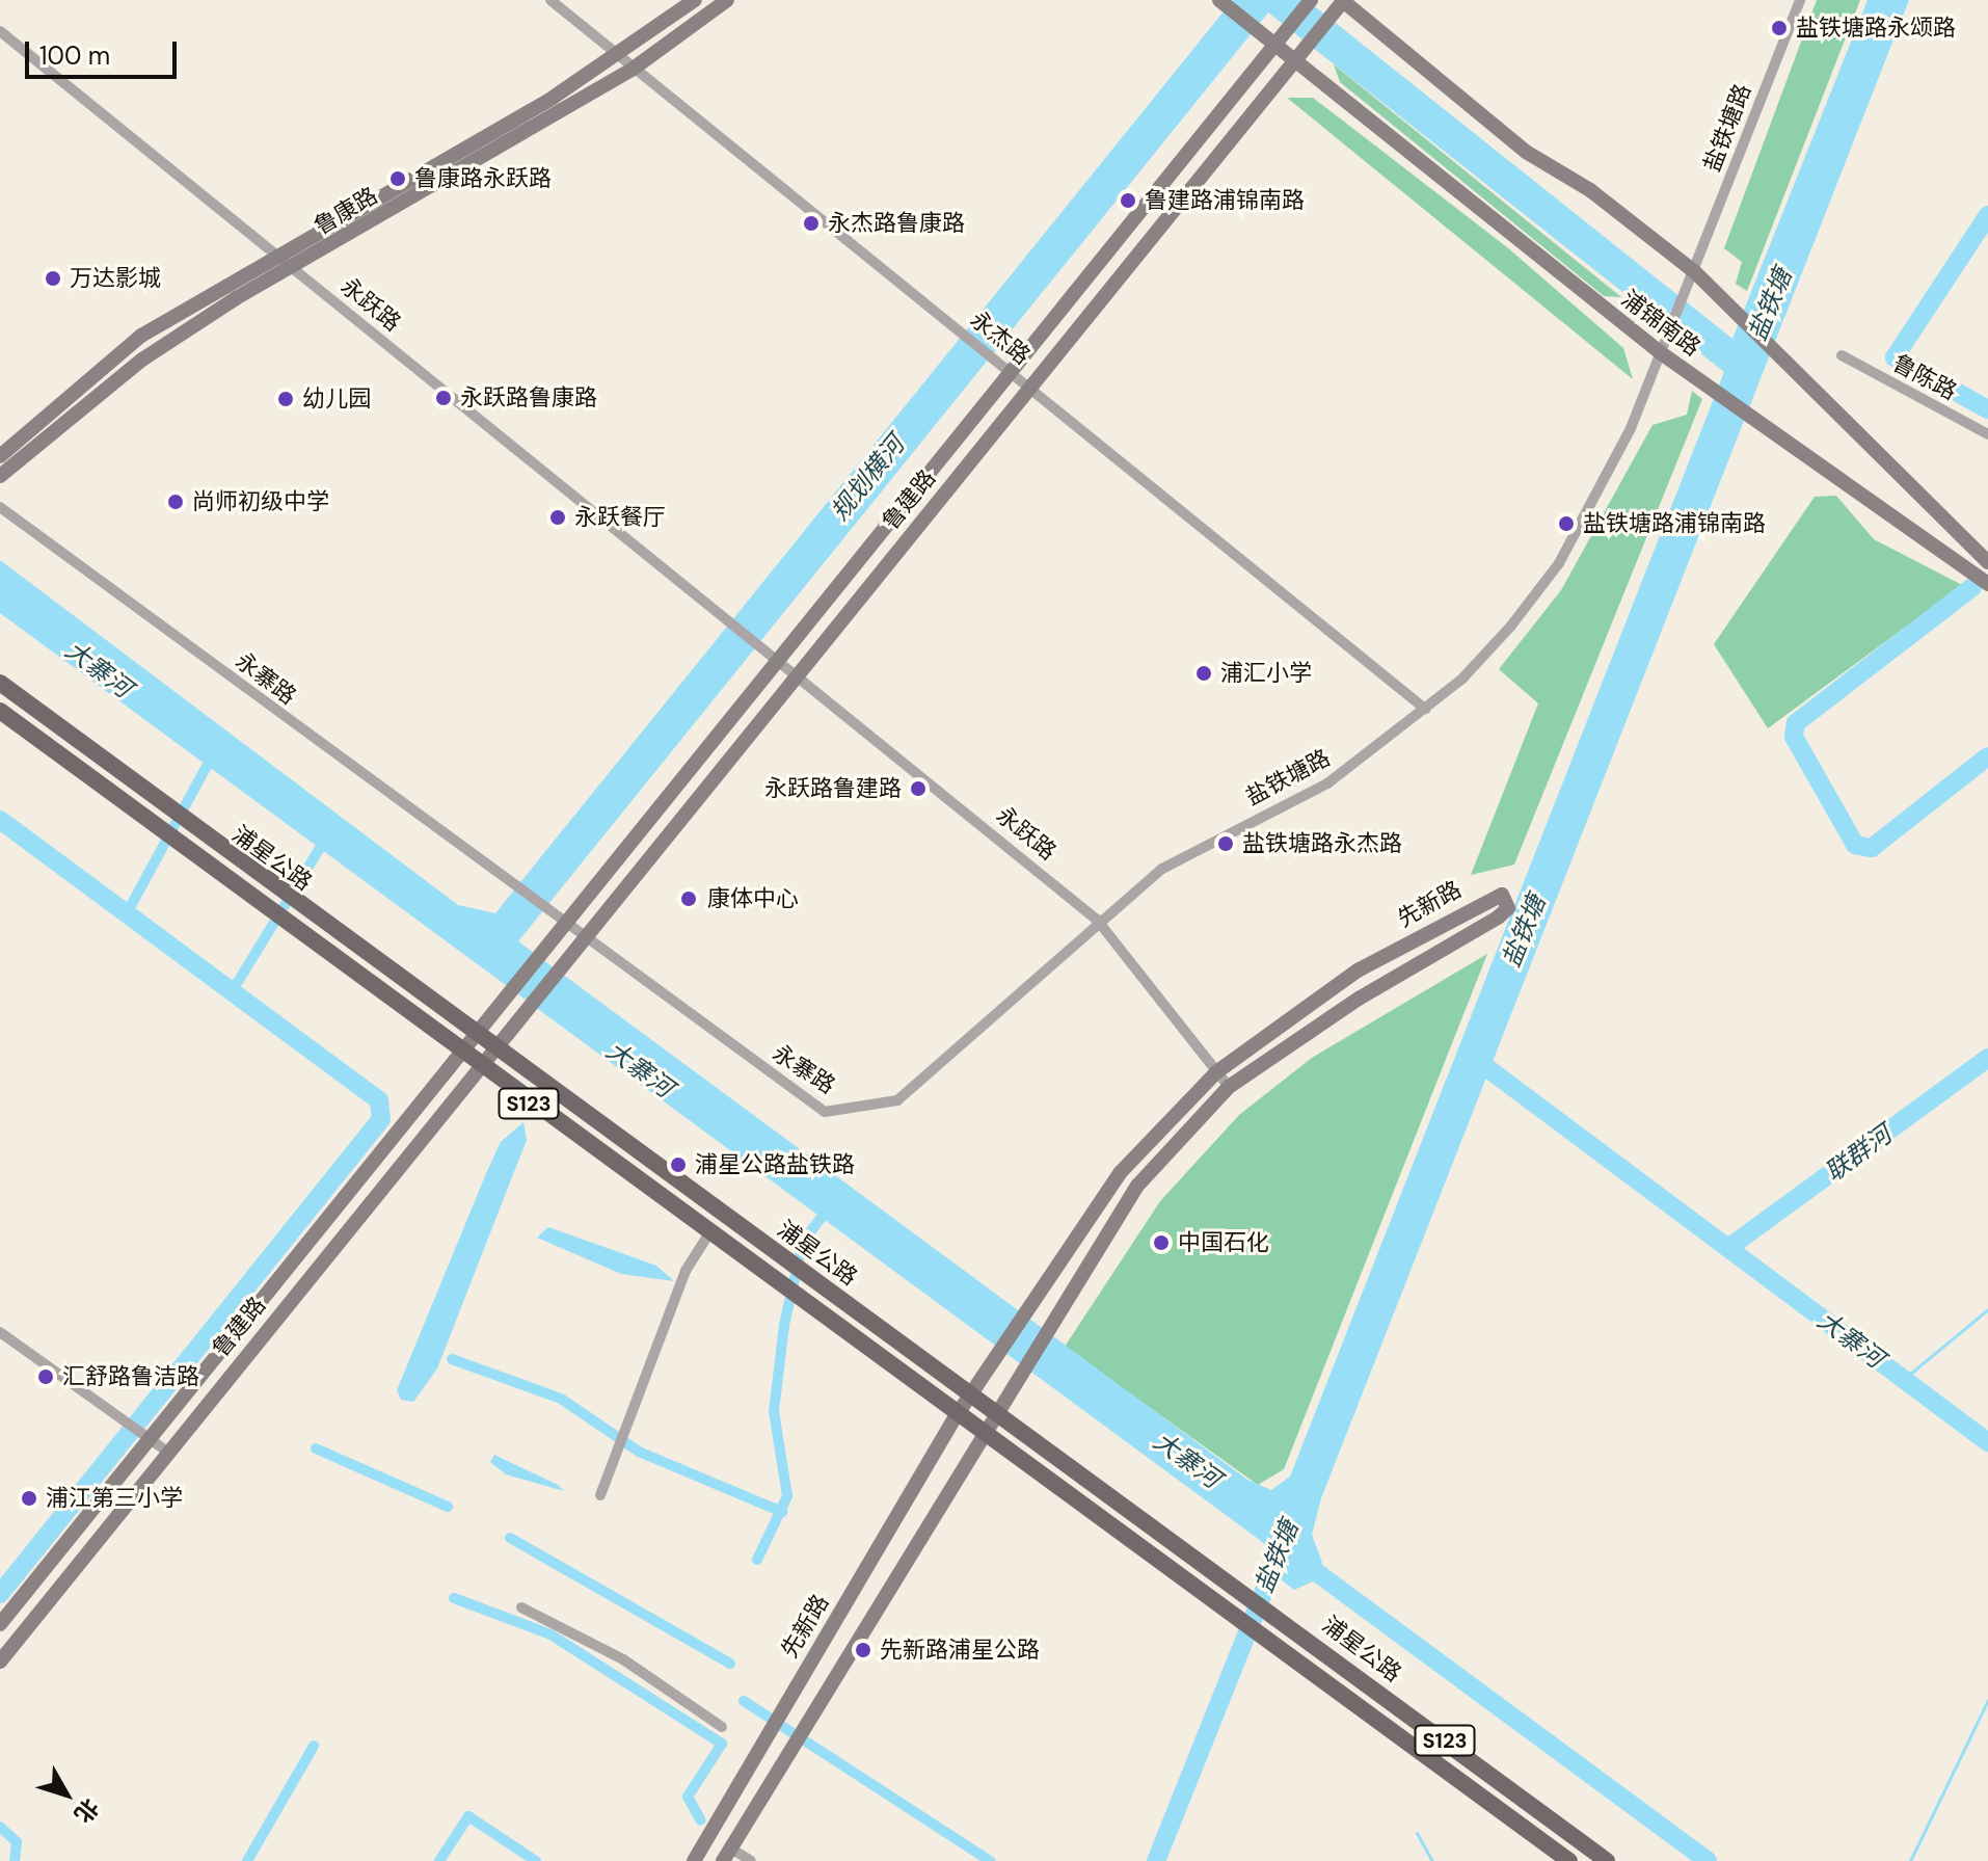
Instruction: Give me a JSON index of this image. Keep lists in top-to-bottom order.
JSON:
{
  "streets": {
    "main road": ["浦星公路", "S123"],
    "street": [
      "盐铁塘路",
      "鲁康路",
      "永跃路",
      "浦锦南路",
      "永杰路",
      "鲁陈路",
      "鲁建路",
      "永寨路",
      "先新路"
    ]
  },
  "crossings": [
    ["盐铁塘路", "永跃路"],
    ["盐铁塘路", "浦锦南路"],
    ["盐铁塘路", "永杰路"],
    ["盐铁塘路", "永寨路"],
    ["鲁康路", "永跃路"],
    ["鲁康路", "永杰路"],
    ["永跃路", "鲁建路"],
    ["永跃路", "先新路"],
    ["浦锦南路", "鲁建路"],
    ["永杰路", "鲁建路"],
    ["鲁建路", "永寨路"],
    ["鲁建路", "浦星公路"],
    ["浦星公路", "先新路"]
  ],
  "water": [
    "盐铁塘",
    "规划横河",
    "大寨河",
    "联群河"
  ],
  "places": [
    "盐铁塘路永颂路",
    "鲁康路永跃路",
    "鲁建路浦锦南路",
    "永杰路鲁康路",
    "万达影城",
    "永跃路鲁康路",
    "幼儿园",
    "尚师初级中学",
    "永跃餐厅",
    "盐铁塘路浦锦南路",
    "浦汇小学",
    "永跃路鲁建路",
    "盐铁塘路永杰路",
    "康体中心",
    "浦星公路盐铁路",
    "中国石化",
    "汇舒路鲁洁路",
    "浦江第三小学",
    "先新路浦星公路"
  ],
  "scale_bar": "100 m",
  "north": "bottom right"
}
